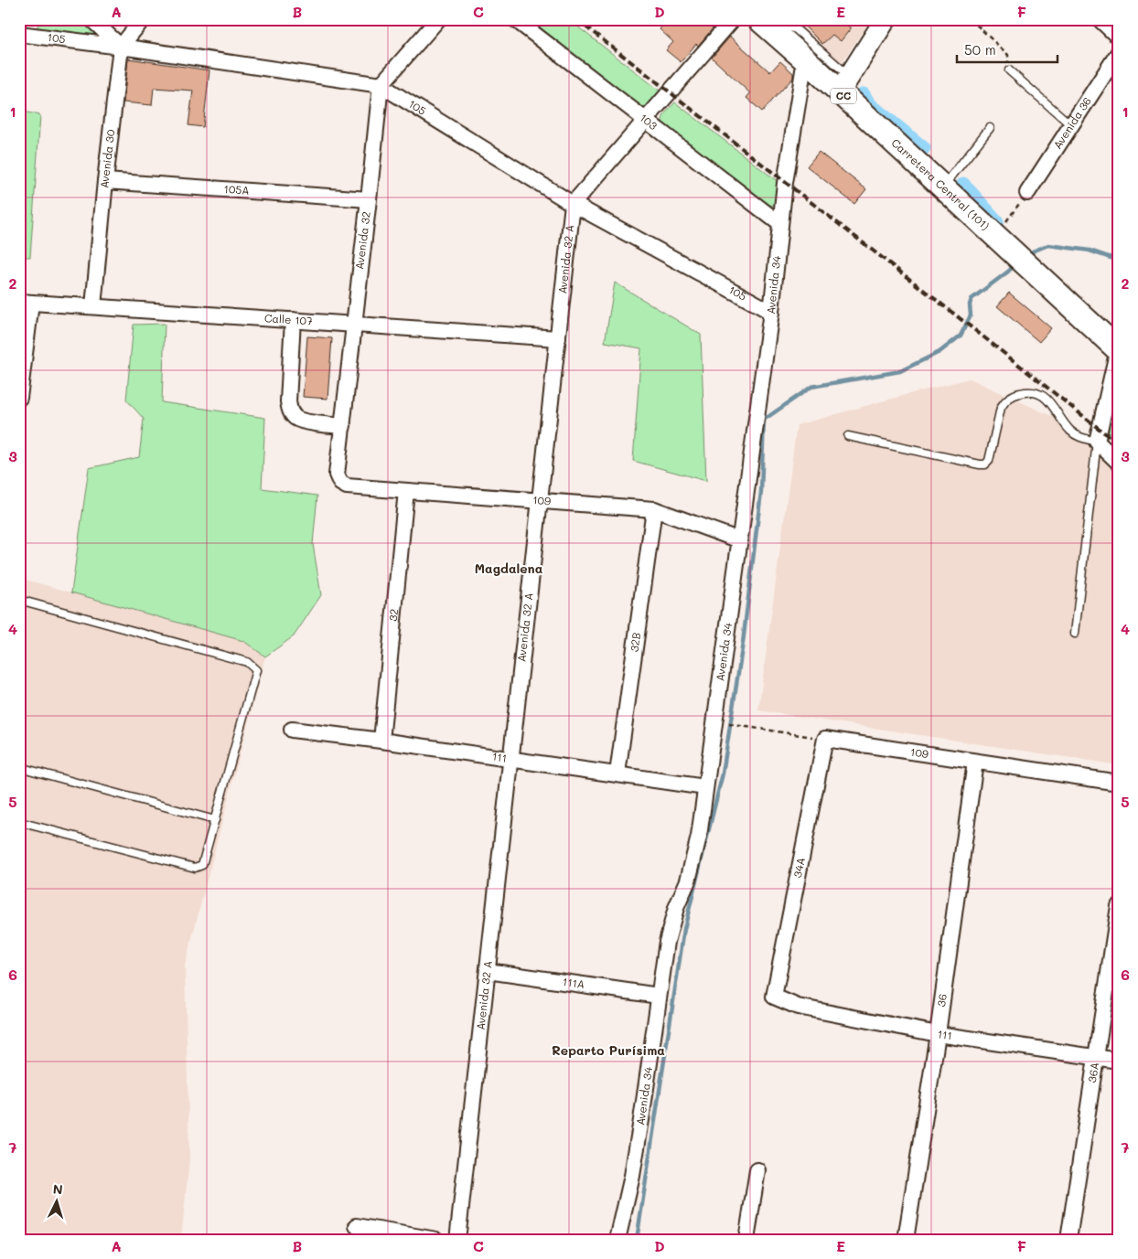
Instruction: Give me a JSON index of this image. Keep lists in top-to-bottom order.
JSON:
{
  "streets": {
    "main road": ["CC", "Carretera Central (101)"],
    "street": [
      "105",
      "103",
      "Avenida 36",
      "Avenida 30",
      "105A",
      "Avenida 32",
      "Avenida 32 A",
      "Avenida 34",
      "Calle 107",
      "109",
      "32",
      "32B",
      "111",
      "34A",
      "111A",
      "36",
      "36A"
    ]
  },
  "crossings": [
    ["105", "Avenida 30"],
    ["105", "Avenida 32"],
    ["105", "Avenida 32 A"],
    ["105", "Avenida 34"],
    ["103", "Avenida 34"],
    ["Avenida 30", "105A"],
    ["Avenida 30", "Calle 107"],
    ["Carretera Central (101)", "Avenida 34"],
    ["105A", "Avenida 32"],
    ["Avenida 32", "Calle 107"],
    ["Avenida 32", "109"],
    ["Avenida 32 A", "Calle 107"],
    ["Avenida 32 A", "109"],
    ["Avenida 32 A", "111"],
    ["Avenida 32 A", "111A"],
    ["Avenida 34", "109"],
    ["Avenida 34", "111"],
    ["Avenida 34", "111A"],
    ["109", "32"],
    ["109", "32B"],
    ["109", "34A"],
    ["109", "36"],
    ["32", "111"],
    ["32B", "111"],
    ["111", "34A"],
    ["111", "36"],
    ["111", "36A"]
  ],
  "districts": ["Magdalena", "Reparto Purísima"],
  "scale_bar": "50 m",
  "north": "top",
  "grid": {
    "columns": [
      "A",
      "B",
      "C",
      "D",
      "E",
      "F"
    ],
    "rows": [
      "1",
      "2",
      "3",
      "4",
      "5",
      "6",
      "7"
    ]
  }
}
